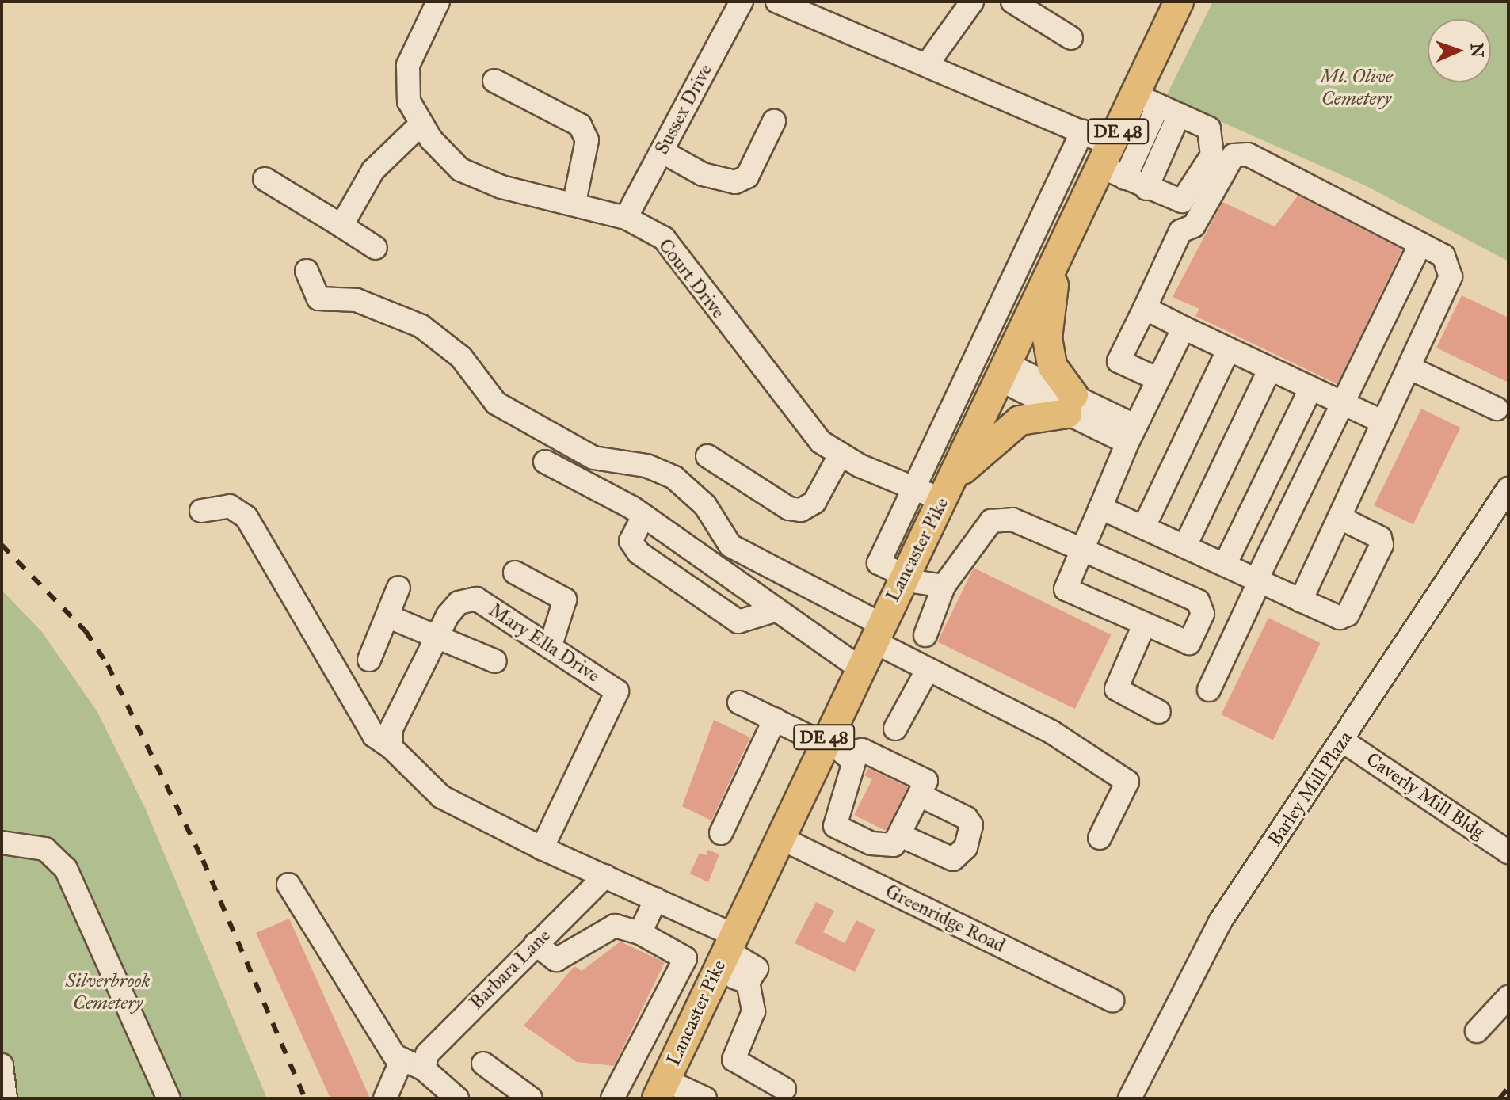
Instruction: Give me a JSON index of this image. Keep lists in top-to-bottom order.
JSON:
{
  "streets": {
    "main road": ["DE 48", "Lancaster Pike"],
    "street": [
      "Sussex Drive",
      "Court Drive",
      "Mary Ella Drive",
      "Barley Mill Plaza",
      "Caverly Mill Bldg",
      "Greenridge Road",
      "Barbara Lane"
    ]
  },
  "crossings": [
    ["Sussex Drive", "Court Drive"],
    ["Court Drive", "Lancaster Pike"],
    ["Lancaster Pike", "Greenridge Road"],
    ["Barley Mill Plaza", "Caverly Mill Bldg"]
  ],
  "parks": ["Mt. Olive Cemetery", "Silverbrook Cemetery"],
  "north": "right"
}
